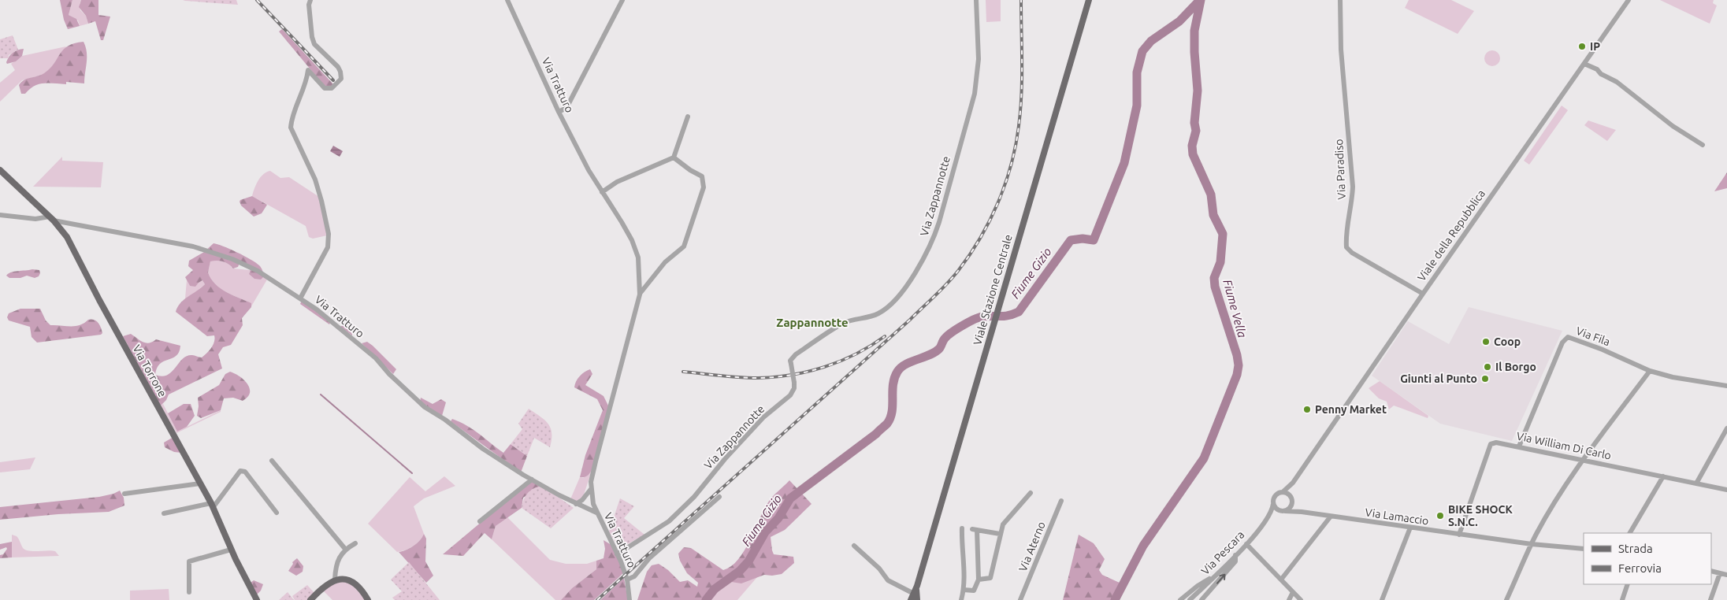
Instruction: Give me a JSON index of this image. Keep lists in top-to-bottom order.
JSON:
{
  "streets": {
    "main road": ["Viale Stazione Centrale", "Via Torrone"],
    "street": [
      "Via Tratturo",
      "Via Paradiso",
      "Via Zappannotte",
      "Viale della Repubblica",
      "Via Fila",
      "Via William Di Carlo",
      "Via Lamaccio",
      "Via Aterno",
      "Via Pescara"
    ]
  },
  "crossings": [
    ["Via Tratturo", "Via Zappannotte"],
    ["Via Tratturo", "Via Torrone"],
    ["Via Paradiso", "Viale della Repubblica"],
    ["Viale della Repubblica", "Via Lamaccio"],
    ["Viale della Repubblica", "Via Pescara"],
    ["Via Fila", "Via William Di Carlo"],
    ["Via William Di Carlo", "Via Lamaccio"],
    ["Via Lamaccio", "Via Pescara"]
  ],
  "districts": ["Zappannotte"],
  "water": ["Fiume Gizio", "Fiume Vella"],
  "places": [
    "IP",
    "Coop",
    "Il Borgo",
    "Giunti al Punto",
    "Penny Market",
    "BIKE SHOCK S.N.C."
  ],
  "legend": ["Strada", "Ferrovia"]
}
